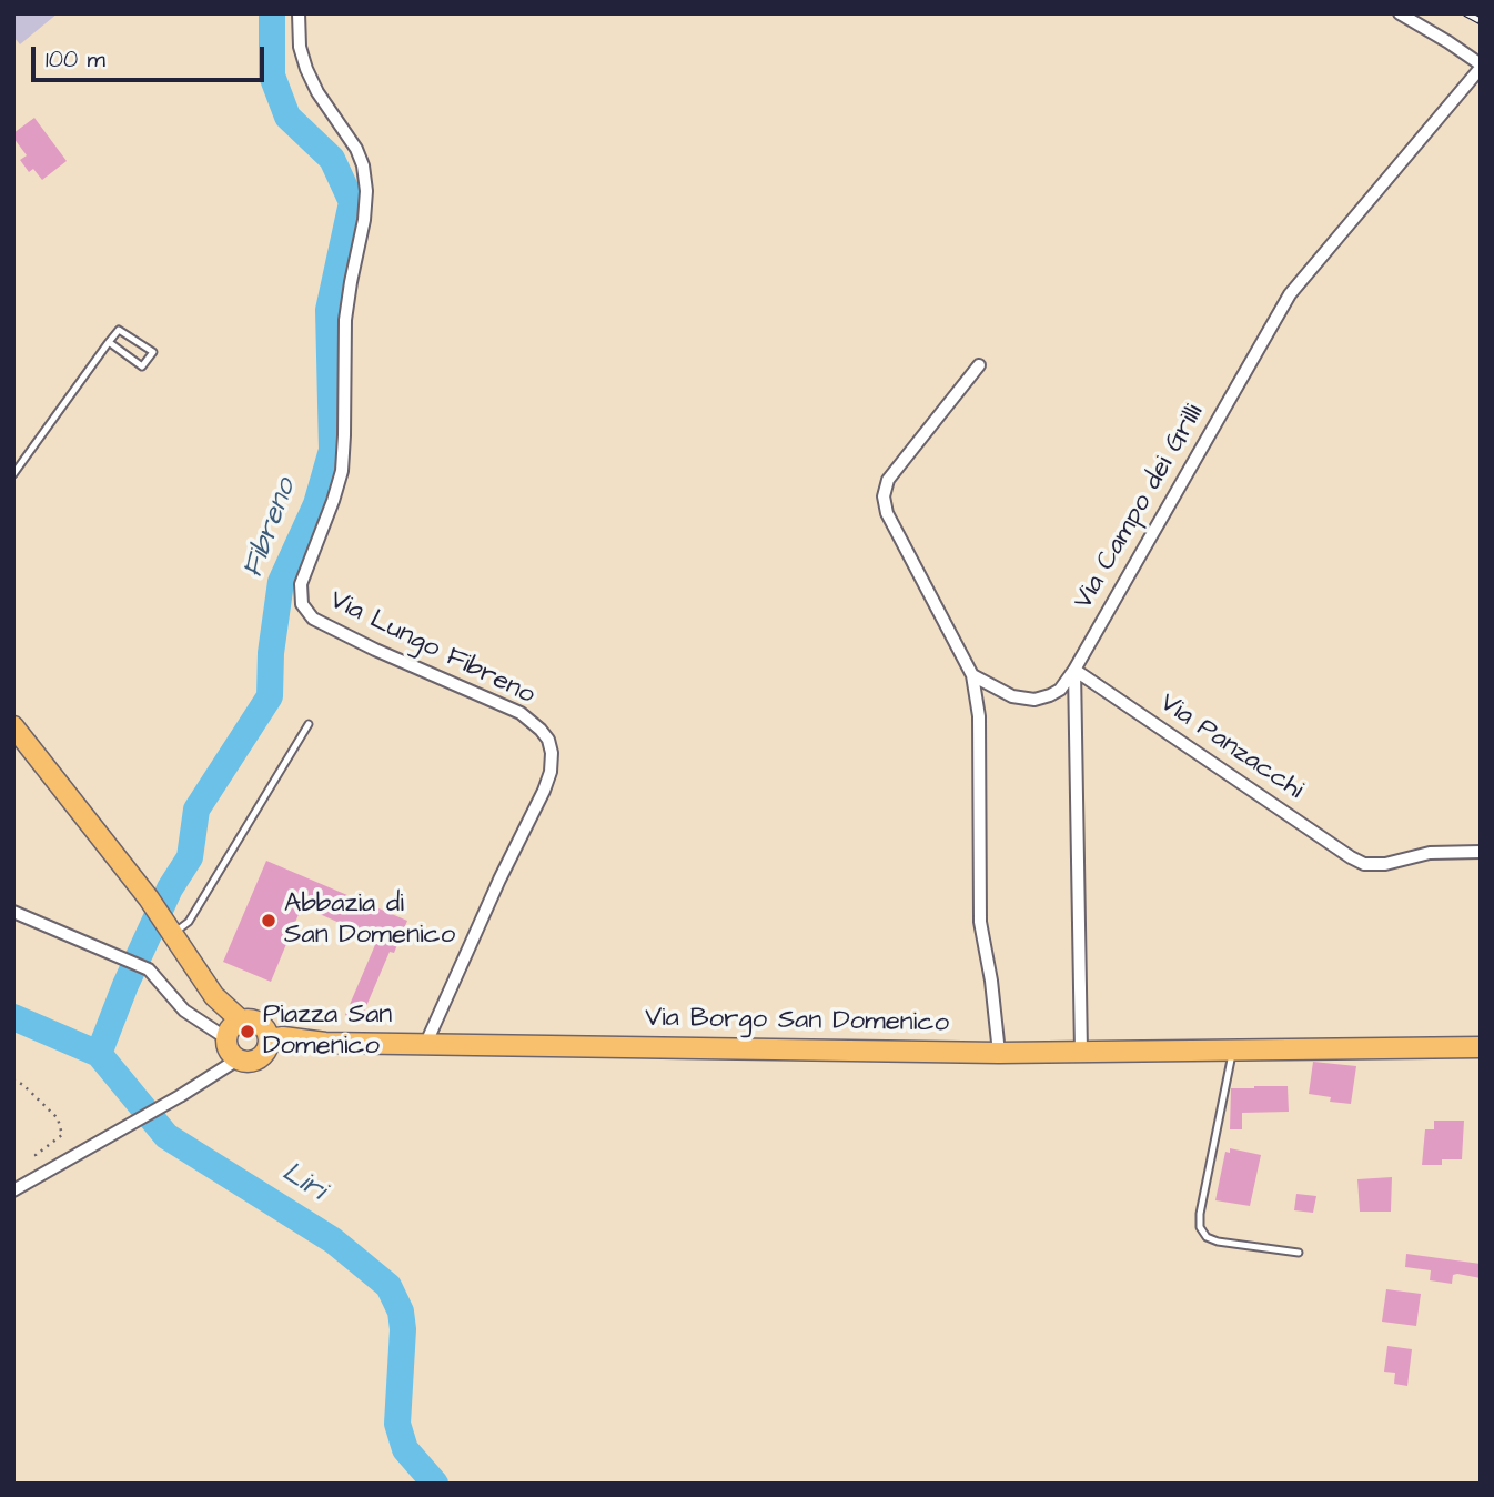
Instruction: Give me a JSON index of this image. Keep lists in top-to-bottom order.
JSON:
{
  "streets": {
    "main road": ["Via Borgo San Domenico"],
    "street": ["Via Campo dei Grilli", "Via Lungo Fibreno", "Via Panzacchi"]
  },
  "crossings": [
    ["Via Campo dei Grilli", "Via Panzacchi"],
    ["Via Lungo Fibreno", "Via Borgo San Domenico"]
  ],
  "water": ["Fibreno", "Liri"],
  "places": ["Abbazia di San Domenico", "Piazza San Domenico"],
  "scale_bar": "100 m"
}
